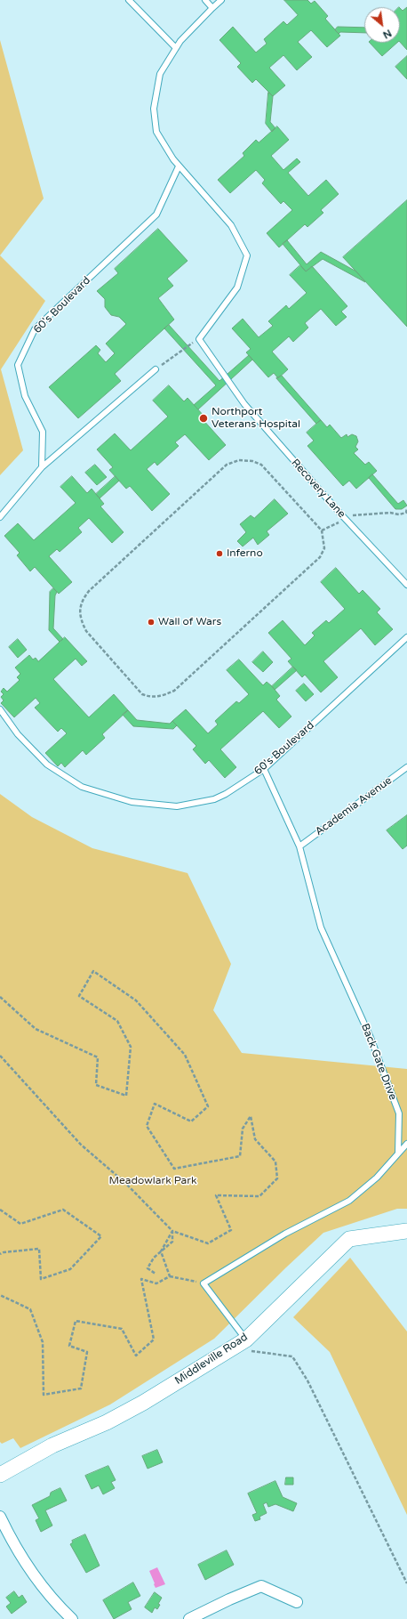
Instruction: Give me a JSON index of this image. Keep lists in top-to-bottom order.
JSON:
{
  "streets": {
    "street": ["Middleville Road"],
    "lane": [
      "60's Boulevard",
      "Recovery Lane",
      "Academia Avenue",
      "Back Gate Drive"
    ]
  },
  "crossings": [
    ["60's Boulevard", "Back Gate Drive"],
    ["Academia Avenue", "Back Gate Drive"]
  ],
  "parks": ["Meadowlark Park"],
  "places": ["Northport Veterans Hospital", "Inferno", "Wall of Wars"],
  "north": "bottom right"
}
